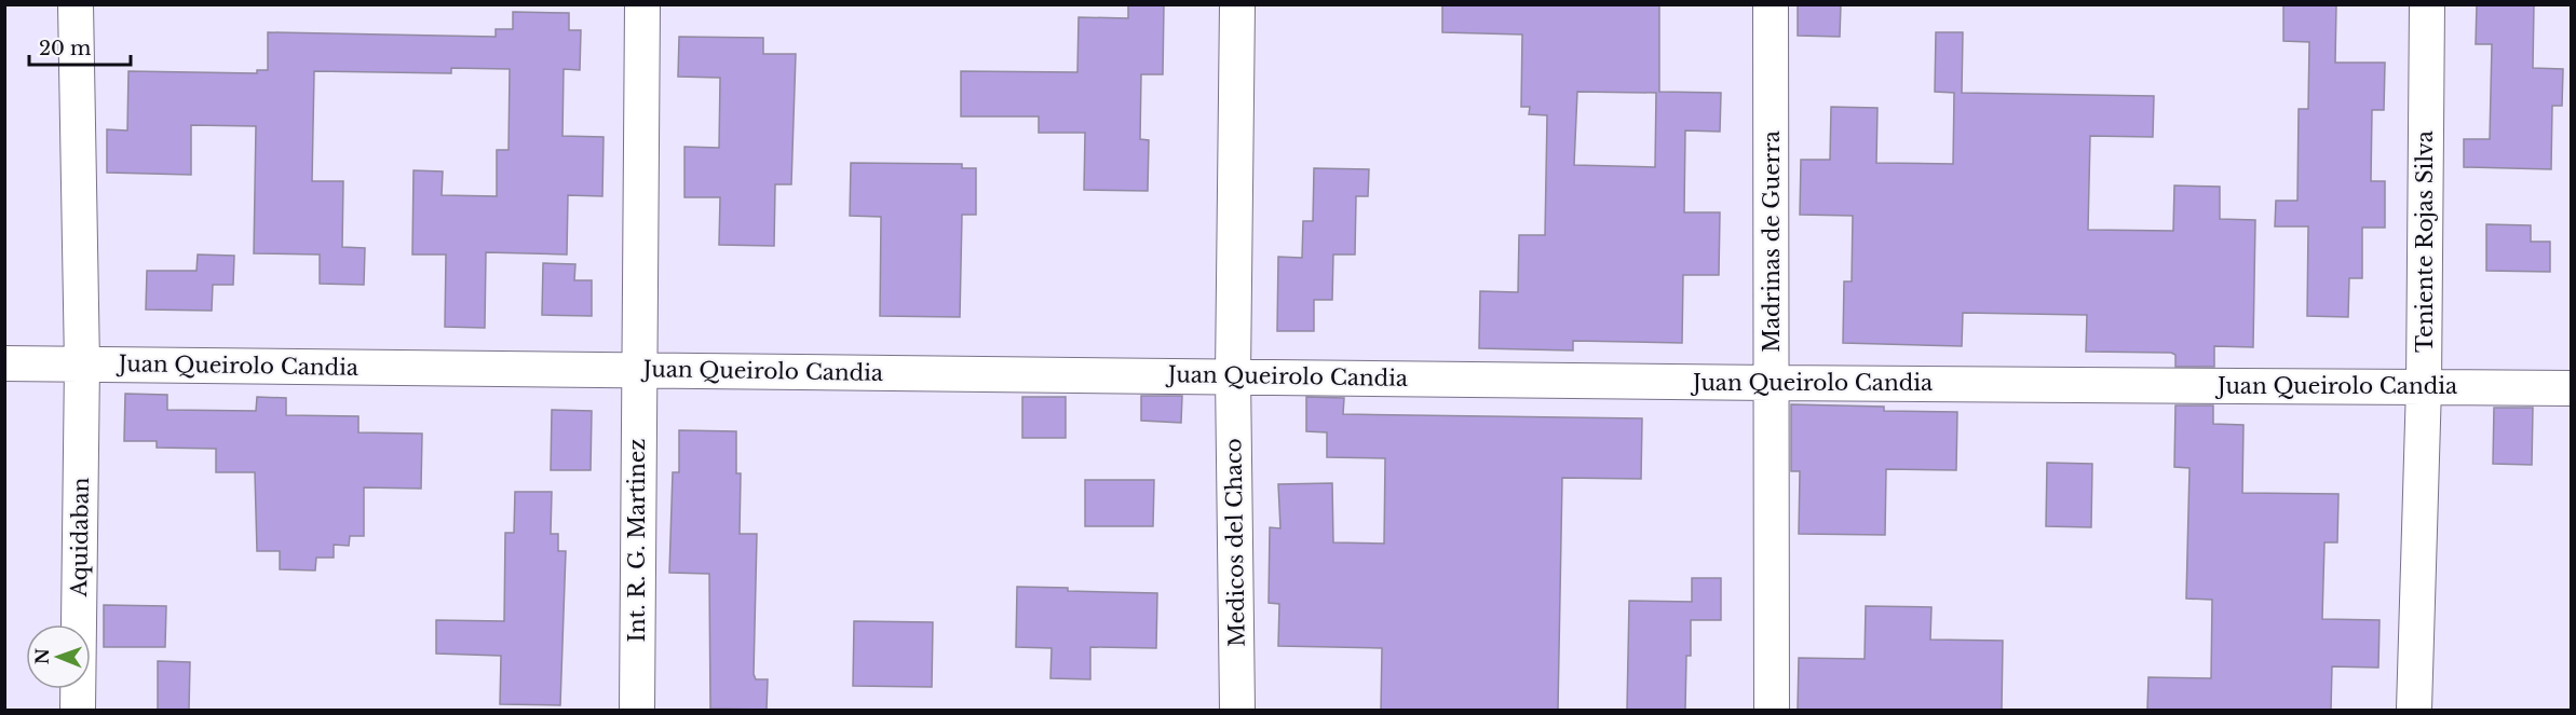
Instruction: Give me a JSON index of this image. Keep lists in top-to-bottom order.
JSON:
{
  "streets": {
    "street": [
      "Madrinas de Guerra",
      "Teniente Rojas Silva",
      "Juan Queirolo Candia",
      "Aquidaban",
      "Int. R. G. Martinez",
      "Medicos del Chaco"
    ]
  },
  "crossings": [
    ["Madrinas de Guerra", "Juan Queirolo Candia"],
    ["Teniente Rojas Silva", "Juan Queirolo Candia"],
    ["Juan Queirolo Candia", "Aquidaban"],
    ["Juan Queirolo Candia", "Int. R. G. Martinez"],
    ["Juan Queirolo Candia", "Medicos del Chaco"]
  ],
  "scale_bar": "20 m",
  "north": "left"
}
